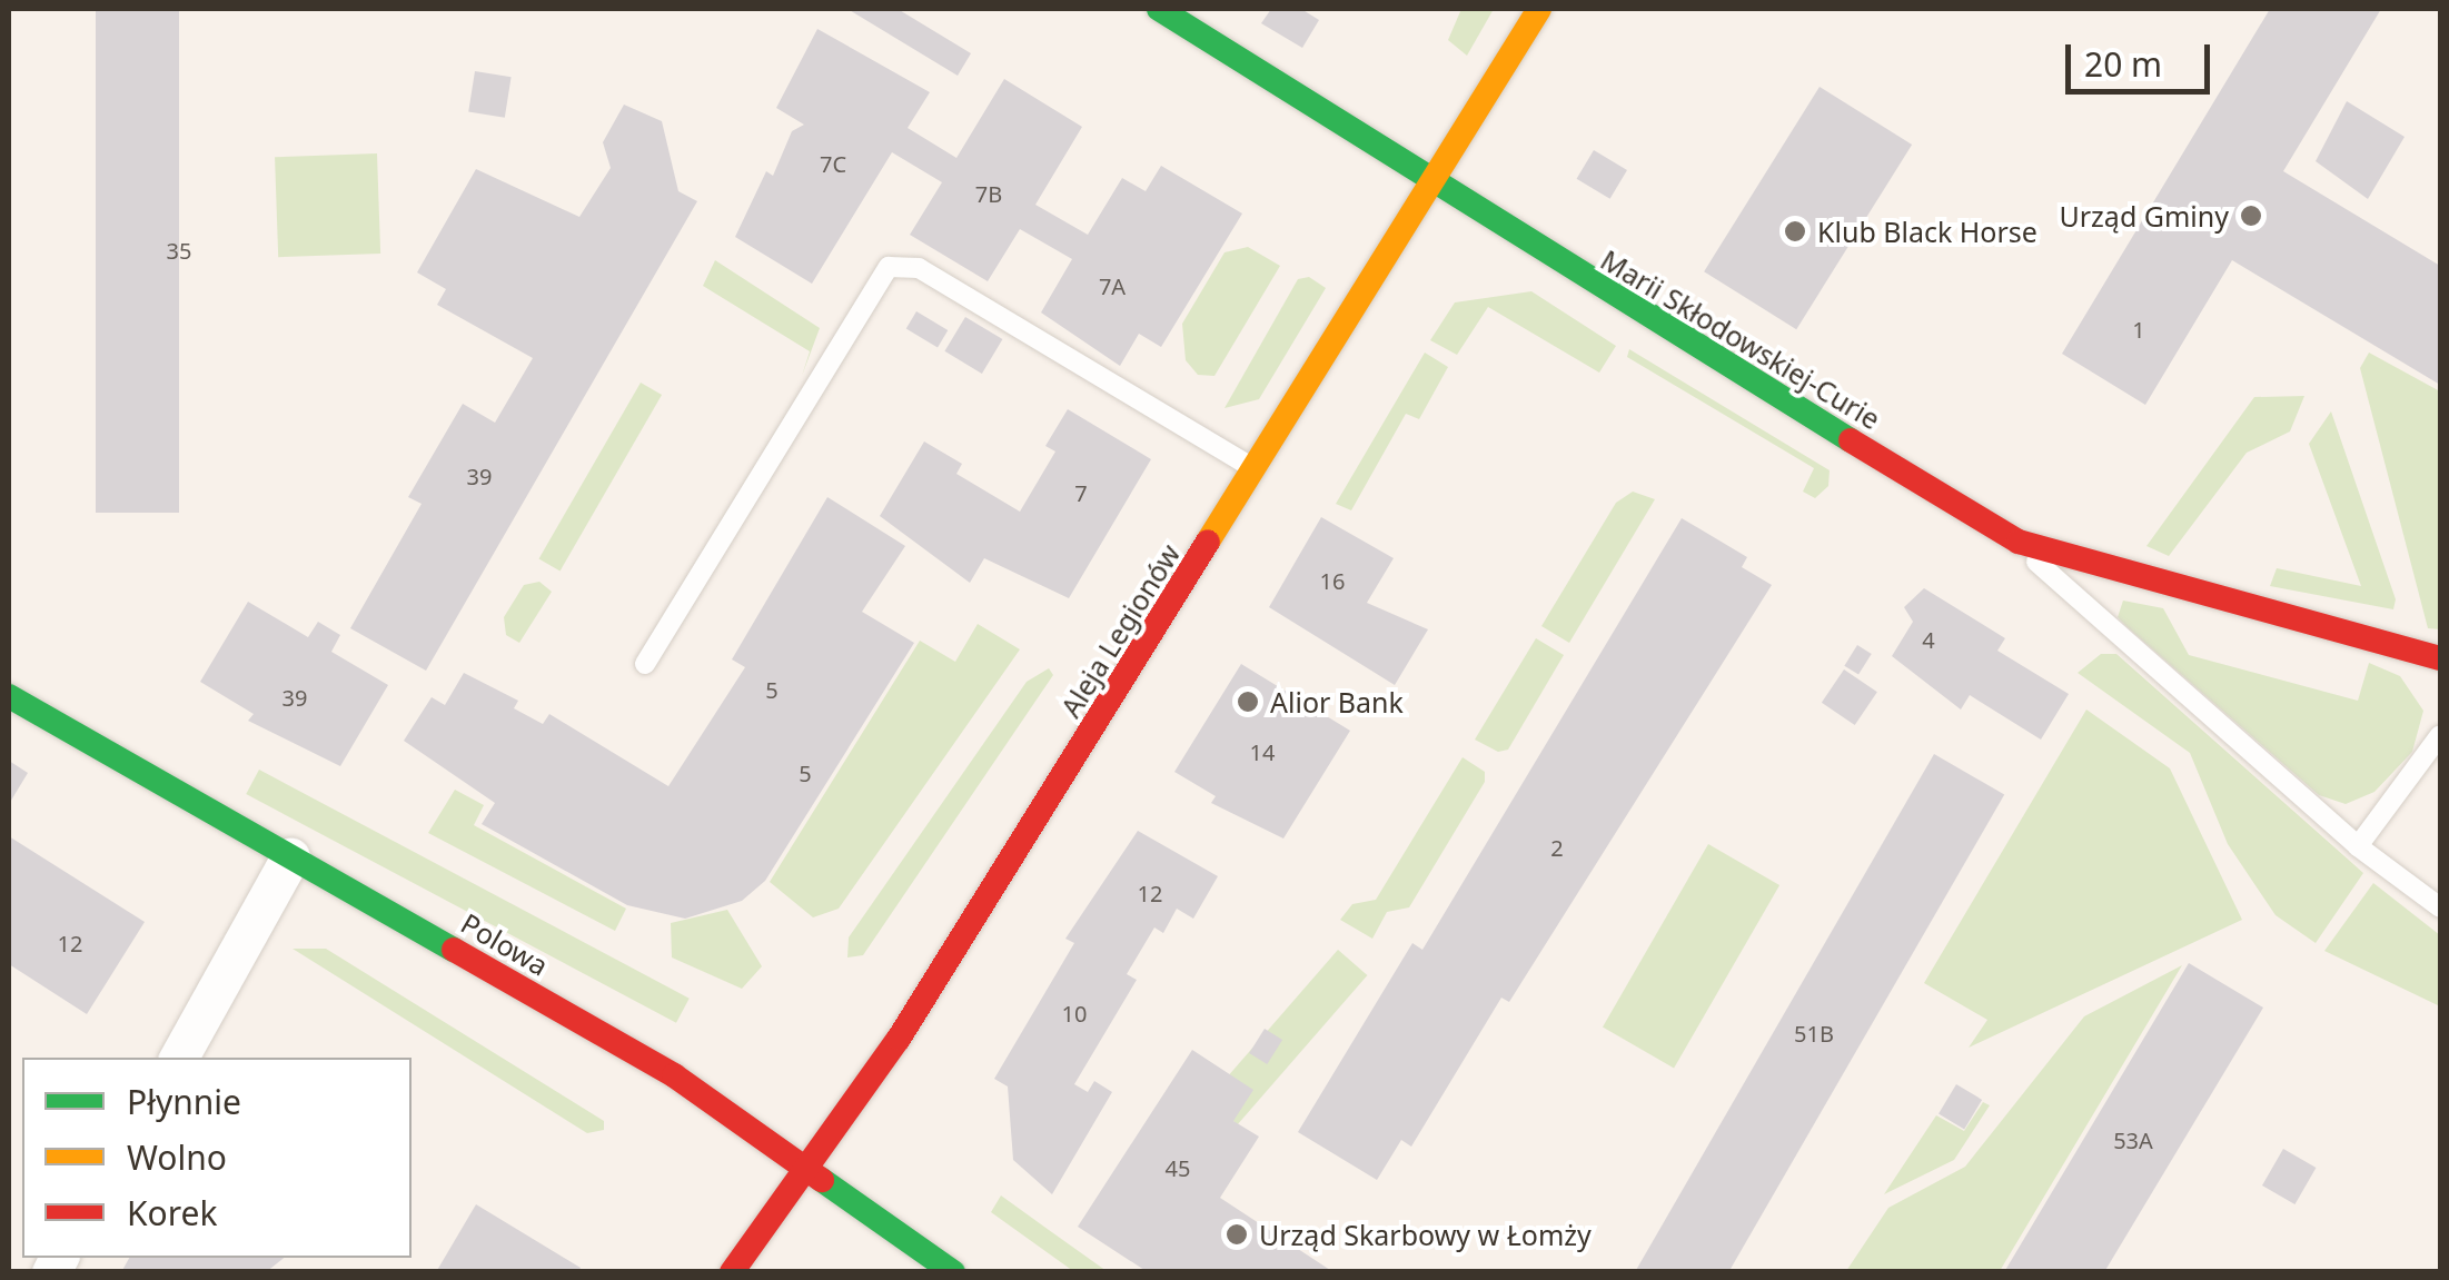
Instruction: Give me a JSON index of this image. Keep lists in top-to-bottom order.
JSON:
{
  "streets": {
    "street": ["Marii Skłodowskiej-Curie", "Aleja Legionów", "Polowa"]
  },
  "crossings": [
    ["Marii Skłodowskiej-Curie", "Aleja Legionów"],
    ["Aleja Legionów", "Polowa"]
  ],
  "places": [
    "Urząd Gminy",
    "Klub Black Horse",
    "Alior Bank",
    "Urząd Skarbowy w Łomży"
  ],
  "house_numbers": [
    "7C",
    "7B",
    "35",
    "7A",
    "1",
    "39",
    "7",
    "16",
    "4",
    "5",
    "39",
    "14",
    "5",
    "2",
    "12",
    "12",
    "10",
    "51B",
    "53A",
    "45"
  ],
  "legend": ["Płynnie", "Wolno", "Korek"],
  "scale_bar": "20 m"
}
